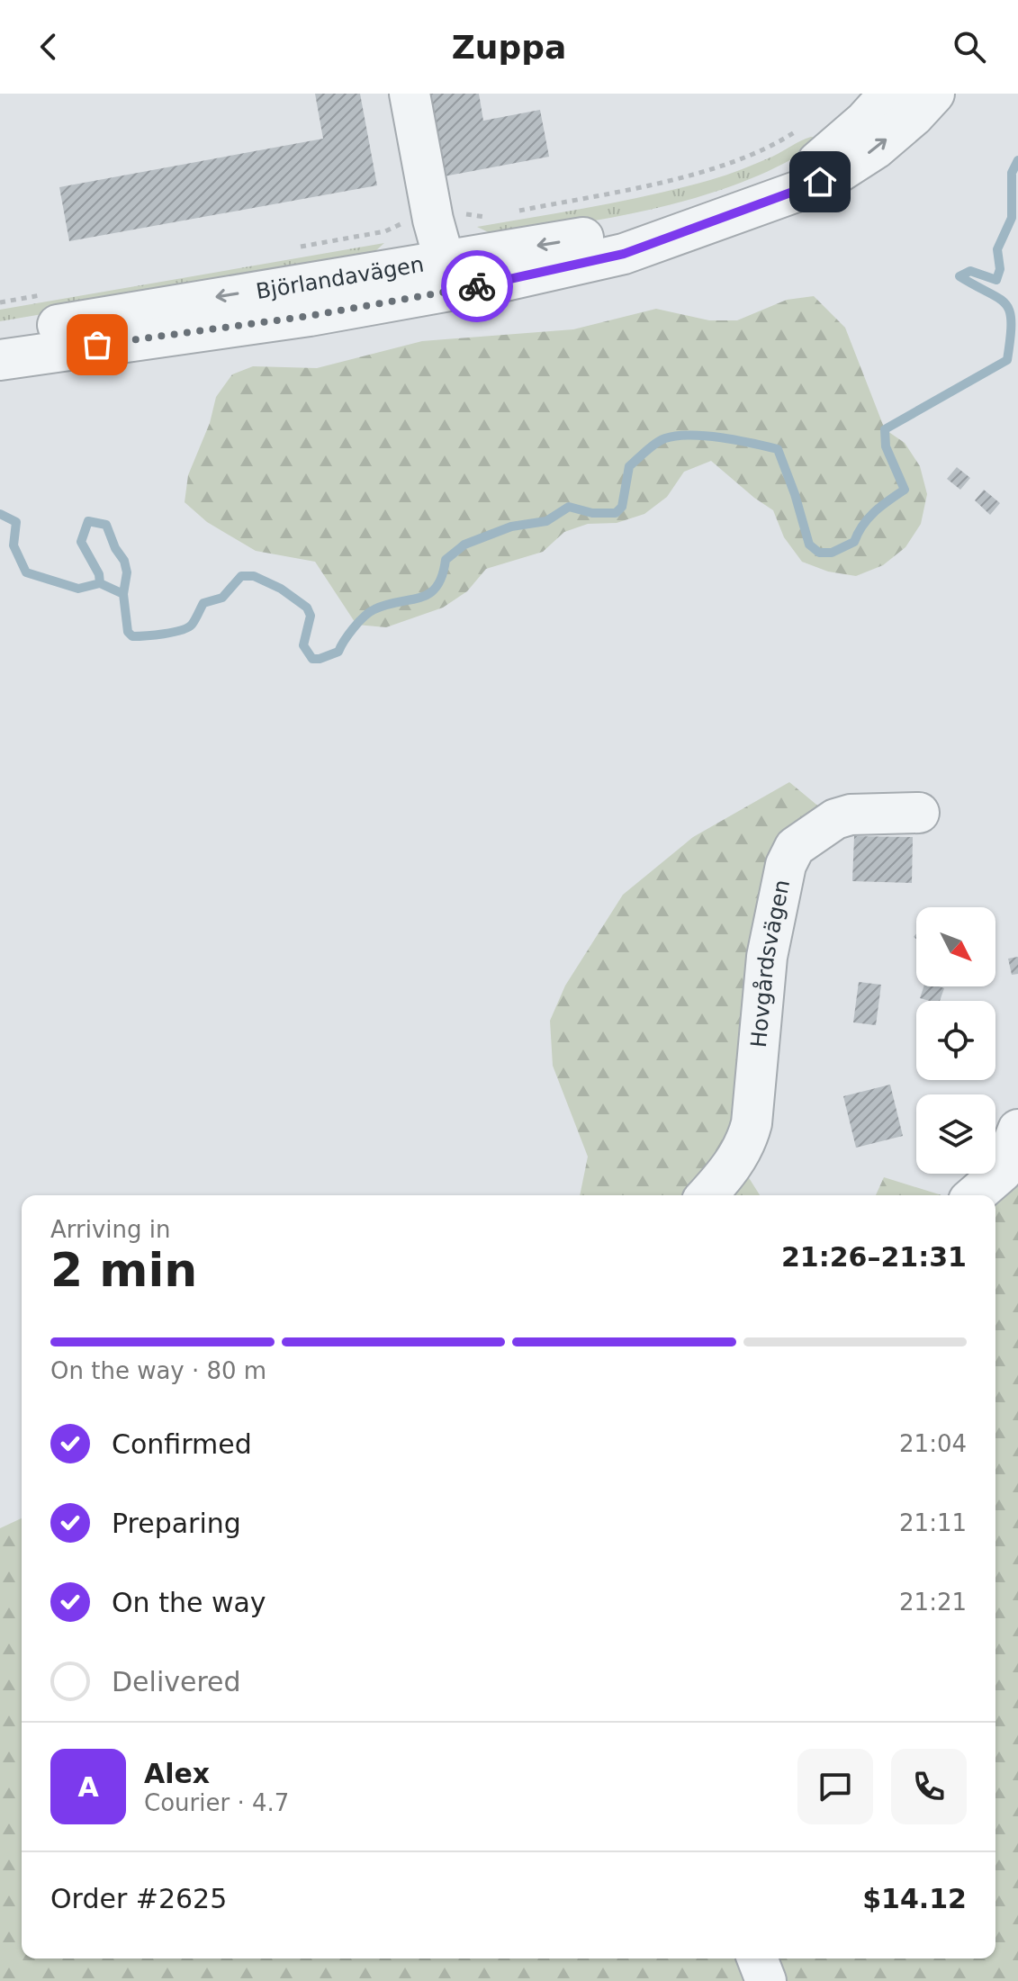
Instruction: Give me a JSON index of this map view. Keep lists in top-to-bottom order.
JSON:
{
  "streets": {
    "street": ["Björlandavägen", "Hovgårdsvägen"]
  },
  "north": "bottom right",
  "page": {
    "header": "Zuppa",
    "heading": ["2 min", "Arriving in", "21:26–21:31"],
    "panel": [
      "Alex",
      "Courier · 4.7",
      "Order #2625",
      "$14.12"
    ],
    "bar": "On the way · 80 m",
    "list": [
      ["Confirmed", "21:04"],
      ["Preparing", "21:11"],
      ["On the way", "21:21"],
      "Delivered"
    ],
    "round": "A"
  }
}
